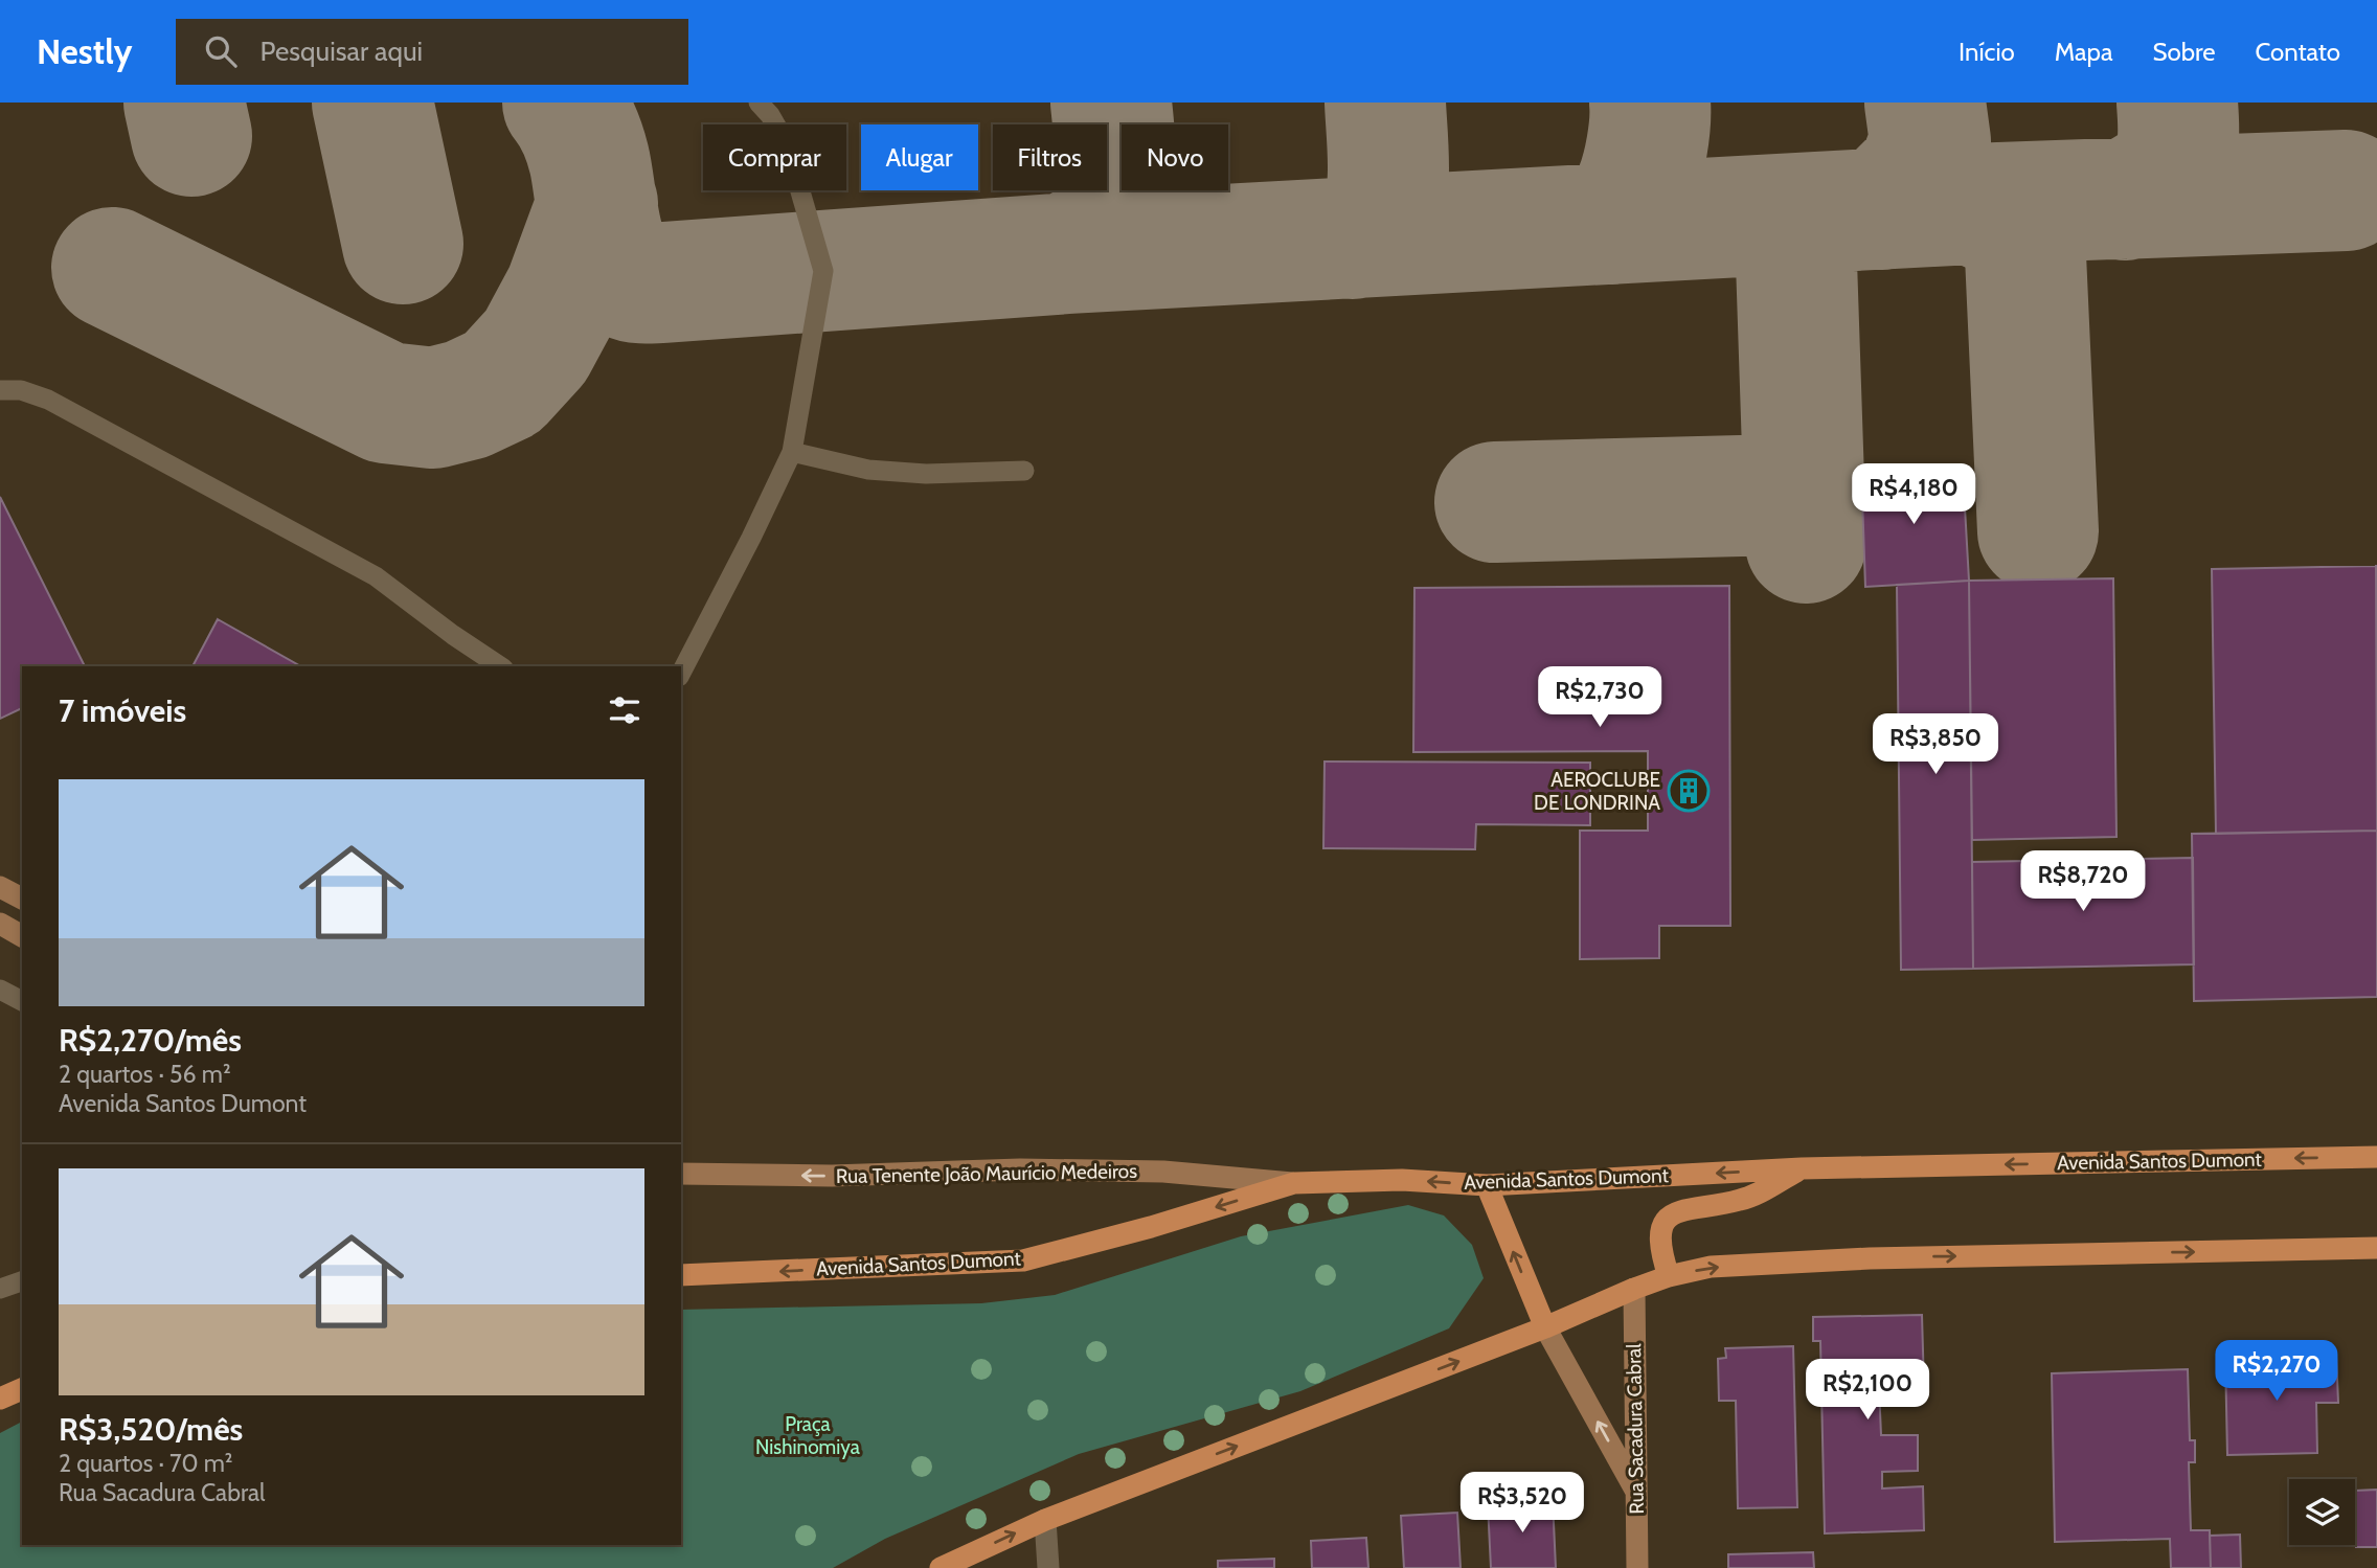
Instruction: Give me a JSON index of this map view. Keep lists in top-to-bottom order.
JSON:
{
  "streets": {
    "main road": ["Avenida Santos Dumont"],
    "street": ["Rua Tenente João Maurício Medeiros", "Rua Sacadura Cabral"]
  },
  "crossings": [
    ["Avenida Santos Dumont", "Rua Tenente João Maurício Medeiros"]
  ],
  "one_way": ["Rua Tenente João Maurício Medeiros"],
  "parks": ["Praça Nishinomiya"],
  "places": {
    "building": ["AEROCLUBE DE LONDRINA"]
  },
  "page": {
    "header": "Nestly",
    "search": "Pesquisar aqui",
    "nav": [
      "Início",
      "Mapa",
      "Sobre",
      "Contato"
    ],
    "chip": [
      "Comprar",
      "Alugar",
      "Filtros",
      "Novo"
    ],
    "price": [
      "R$4,180",
      "R$2,730",
      "R$3,850",
      "R$8,720",
      "R$2,270",
      "R$2,100",
      "R$3,520"
    ],
    "heading": "7 imóveis",
    "list": [
      {
        "name": "R$2,270/mês",
        "note": "2 quartos · 56 m² · Avenida Santos Dumont"
      },
      {
        "name": "R$3,520/mês",
        "note": "2 quartos · 70 m² · Rua Sacadura Cabral"
      }
    ]
  }
}
